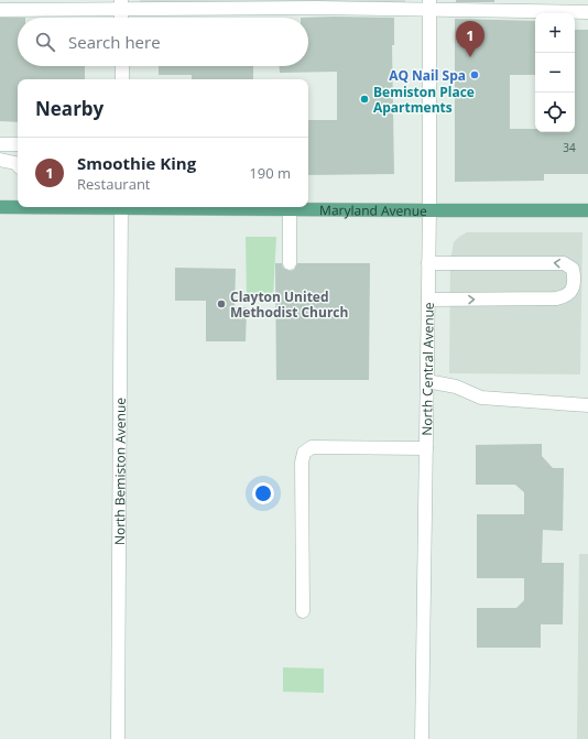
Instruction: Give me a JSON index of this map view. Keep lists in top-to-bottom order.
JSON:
{
  "streets": {
    "main road": ["Maryland Avenue"],
    "street": ["North Central Avenue", "North Bemiston Avenue"]
  },
  "crossings": [
    ["Maryland Avenue", "North Central Avenue"]
  ],
  "places": ["AQ Nail Spa", "Bemiston Place Apartments", "Clayton United Methodist Church"],
  "house_numbers": ["34"],
  "page": {
    "map_buttons": ["+", "−"],
    "search": "Search here",
    "pins": "1",
    "heading": "Nearby",
    "list": [
      {
        "mark": "1",
        "name": "Smoothie King",
        "note": "Restaurant",
        "value": "190 m"
      }
    ]
  }
}
